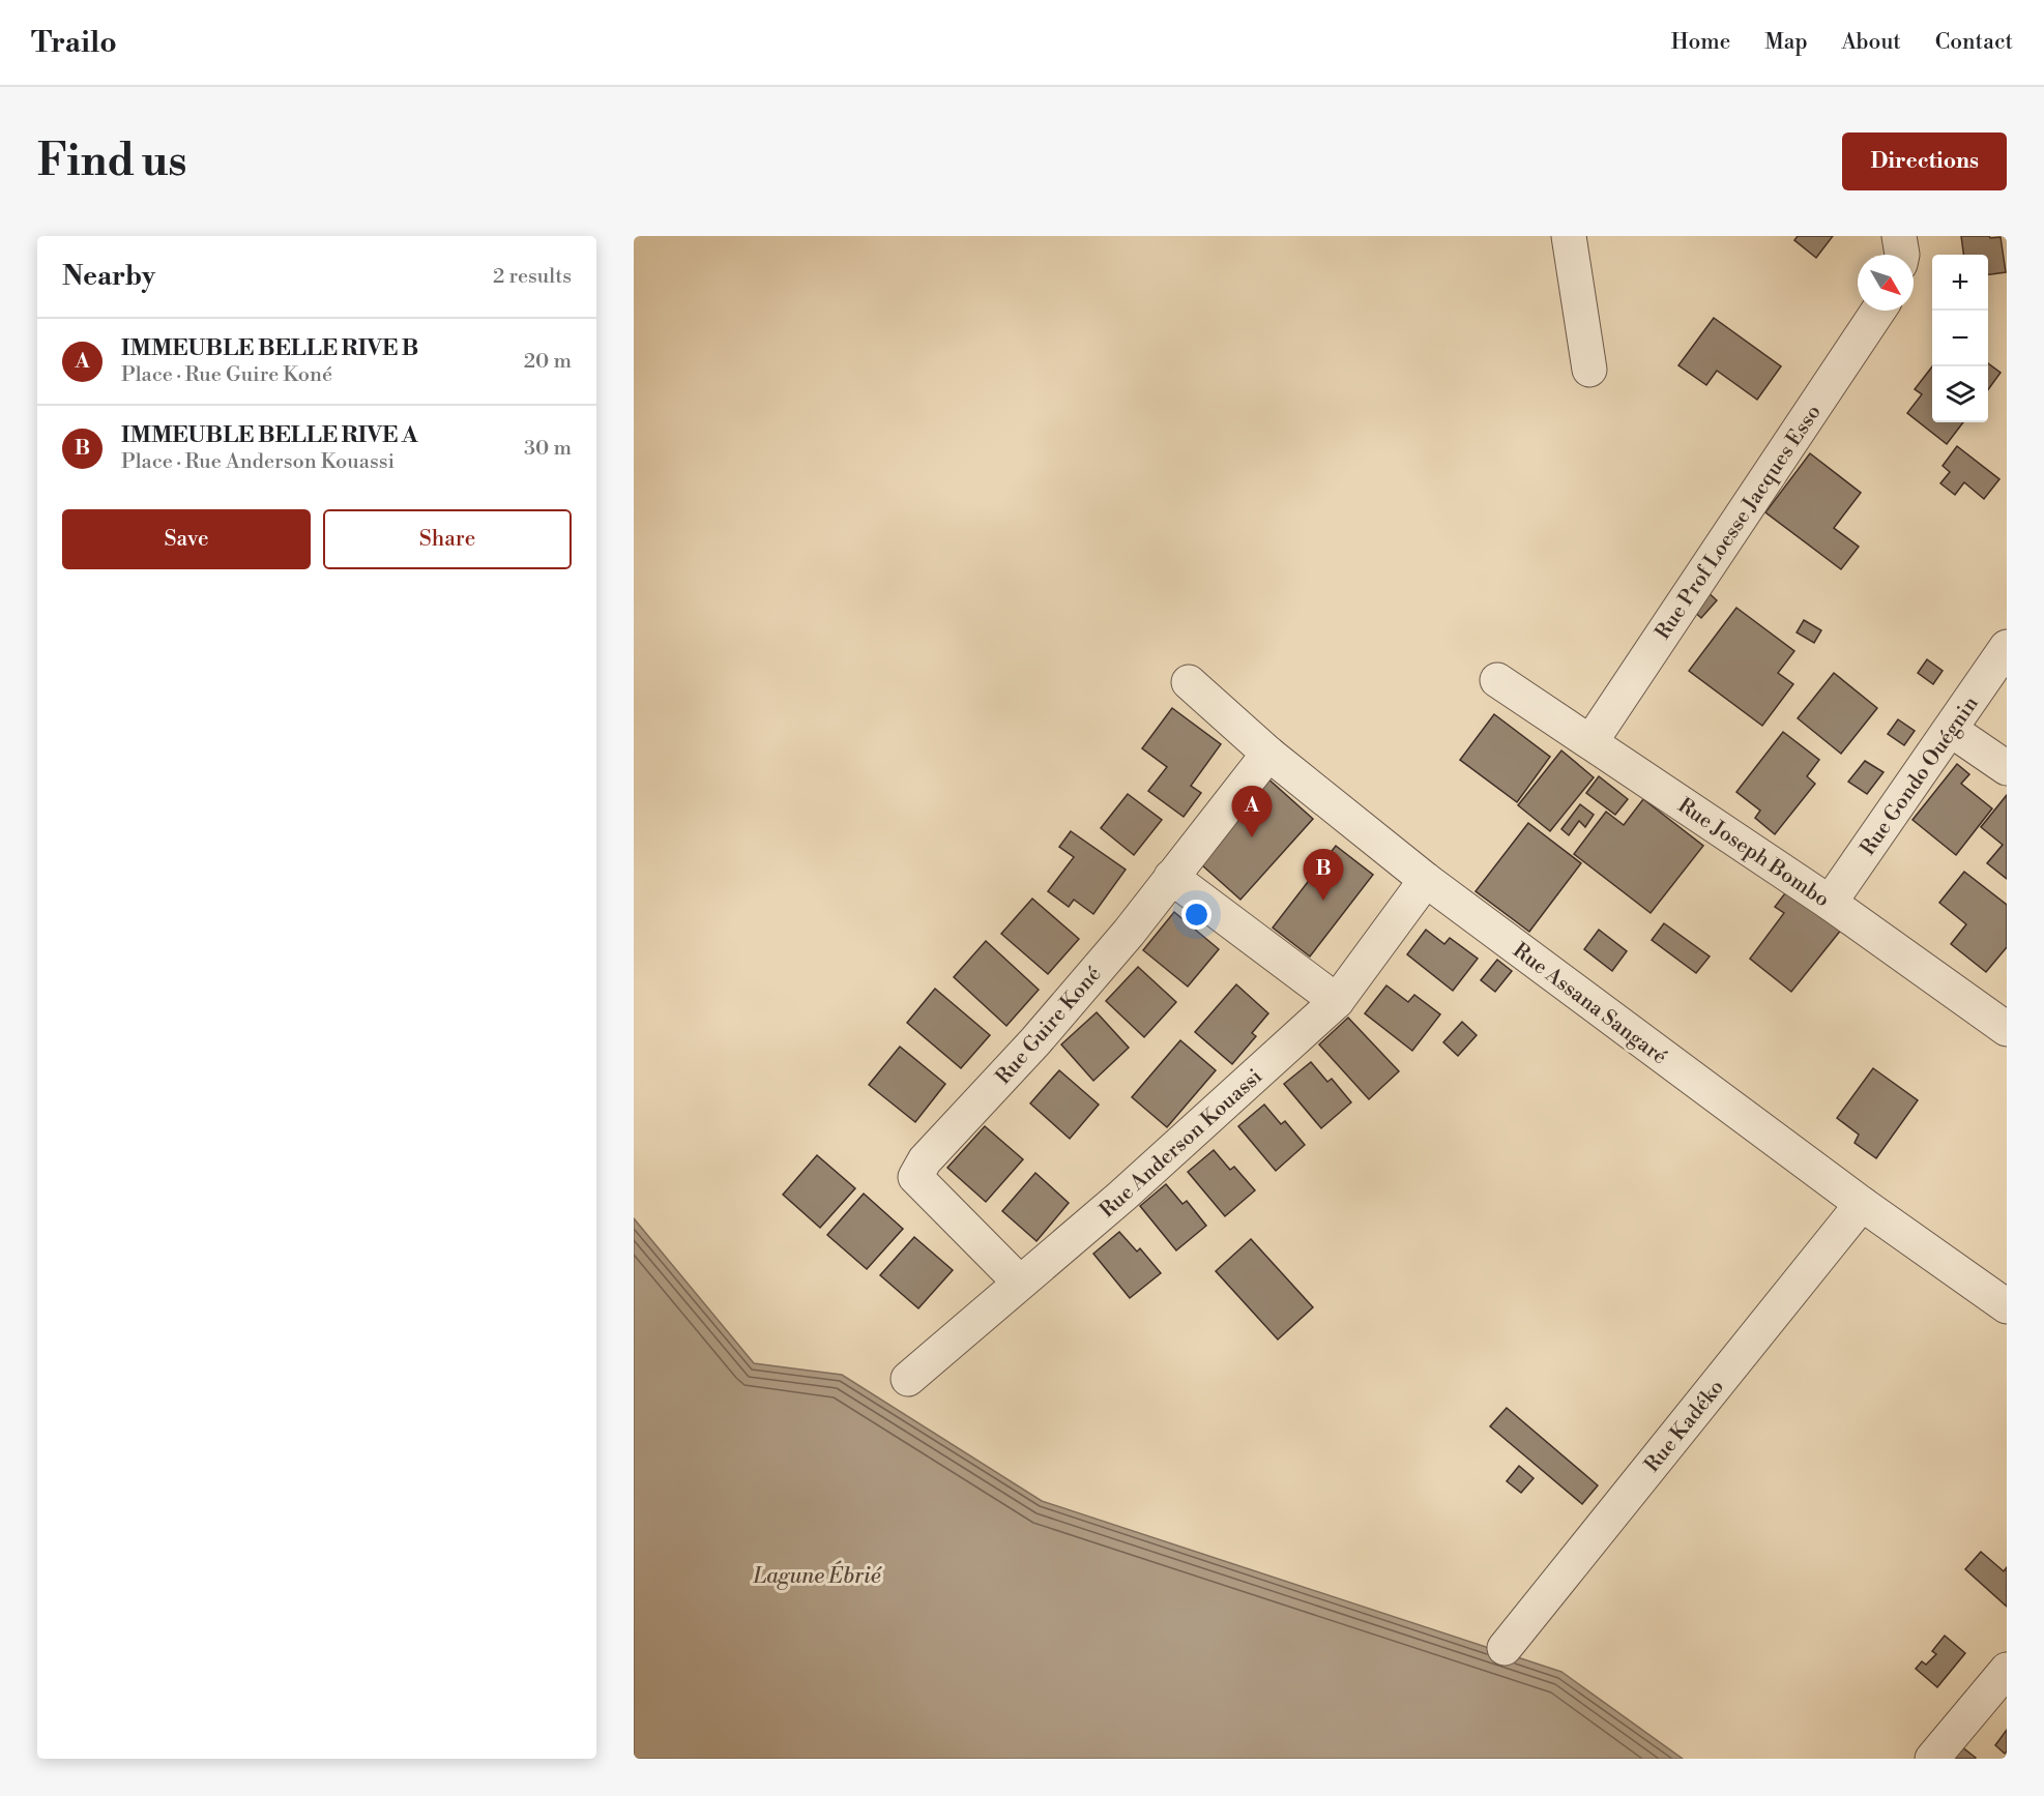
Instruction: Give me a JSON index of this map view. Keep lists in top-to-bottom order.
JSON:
{
  "streets": {
    "street": [
      "Rue Prof Loesse Jacques Esso",
      "Rue Gondo Ouégnin",
      "Rue Joseph Bombo",
      "Rue Assana Sangaré",
      "Rue Guire Koné",
      "Rue Anderson Kouassi",
      "Rue Kadéko"
    ]
  },
  "crossings": [
    ["Rue Prof Loesse Jacques Esso", "Rue Joseph Bombo"],
    ["Rue Gondo Ouégnin", "Rue Joseph Bombo"],
    ["Rue Assana Sangaré", "Rue Guire Koné"],
    ["Rue Assana Sangaré", "Rue Anderson Kouassi"],
    ["Rue Assana Sangaré", "Rue Kadéko"],
    ["Rue Guire Koné", "Rue Anderson Kouassi"]
  ],
  "water": ["Lagune Ébrié"],
  "north": "bottom right",
  "page": {
    "header": "Trailo",
    "nav": [
      "Home",
      "Map",
      "About",
      "Contact"
    ],
    "buttons": [
      "Directions",
      ["Save", "Share"]
    ],
    "title": "Find us",
    "heading": ["Nearby", "2 results"],
    "map_buttons": ["+", "−"],
    "list": [
      {
        "mark": "A",
        "name": "IMMEUBLE BELLE RIVE B",
        "note": "Place · Rue Guire Koné",
        "value": "20 m"
      },
      {
        "mark": "B",
        "name": "IMMEUBLE BELLE RIVE A",
        "note": "Place · Rue Anderson Kouassi",
        "value": "30 m"
      }
    ],
    "pins": ["A", "B"]
  }
}
